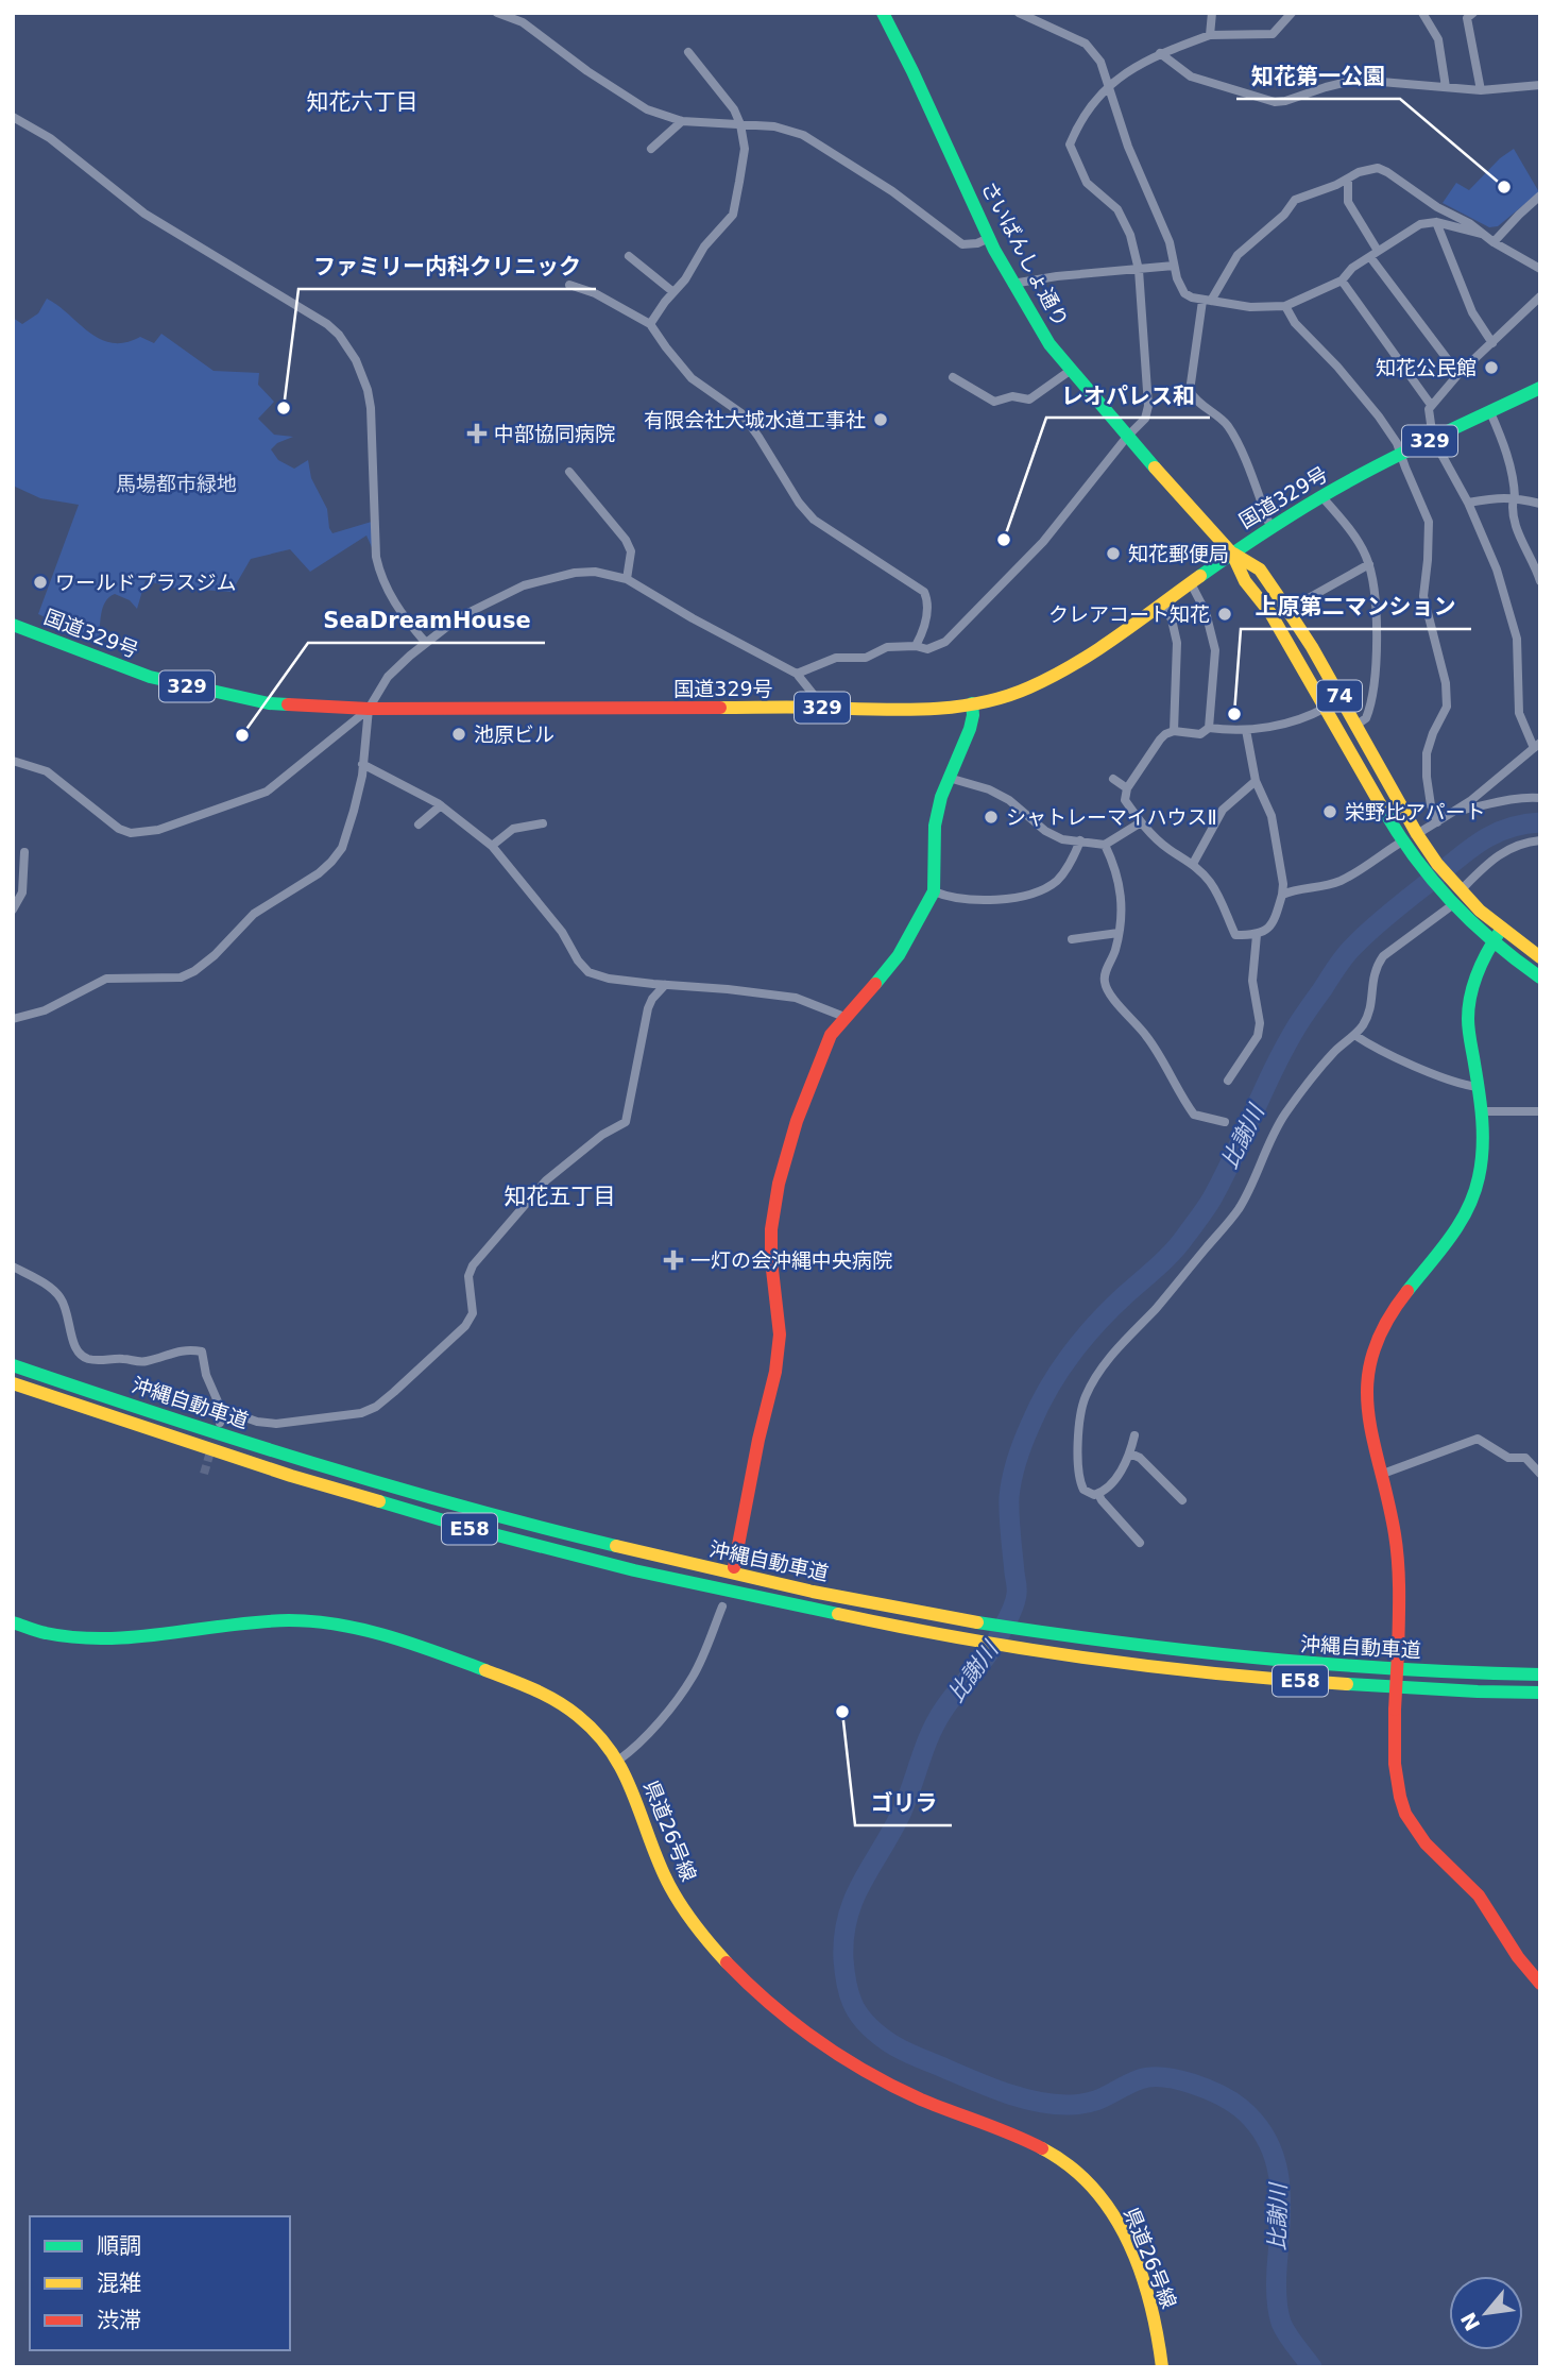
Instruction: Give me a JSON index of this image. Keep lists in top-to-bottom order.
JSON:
{
  "streets": {
    "main road": [
      "さいばんしょ通り",
      "329",
      "国道329号",
      "74",
      "沖縄自動車道",
      "E58",
      "県道26号線"
    ]
  },
  "crossings": [
    ["さいばんしょ通り", "国道329号"],
    ["さいばんしょ通り", "74"],
    ["国道329号", "74"]
  ],
  "districts": ["知花六丁目", "知花五丁目"],
  "water": ["比謝川"],
  "parks": ["馬場都市緑地"],
  "places": {
    "other": [
      "知花第一公園",
      "知花公民館",
      "ファミリー内科クリニック",
      "有限会社大城水道工事社",
      "レオパレス和",
      "知花郵便局",
      "ワールドプラスジム",
      "クレアコート知花",
      "上原第二マンション",
      "池原ビル",
      "SeaDreamHouse",
      "栄野比アパート",
      "シャトレーマイハウスⅡ",
      "ゴリラ"
    ],
    "health": ["中部協同病院", "一灯の会沖縄中央病院"]
  },
  "legend": ["順調", "混雑", "渋滞"],
  "north": "bottom left"
}
